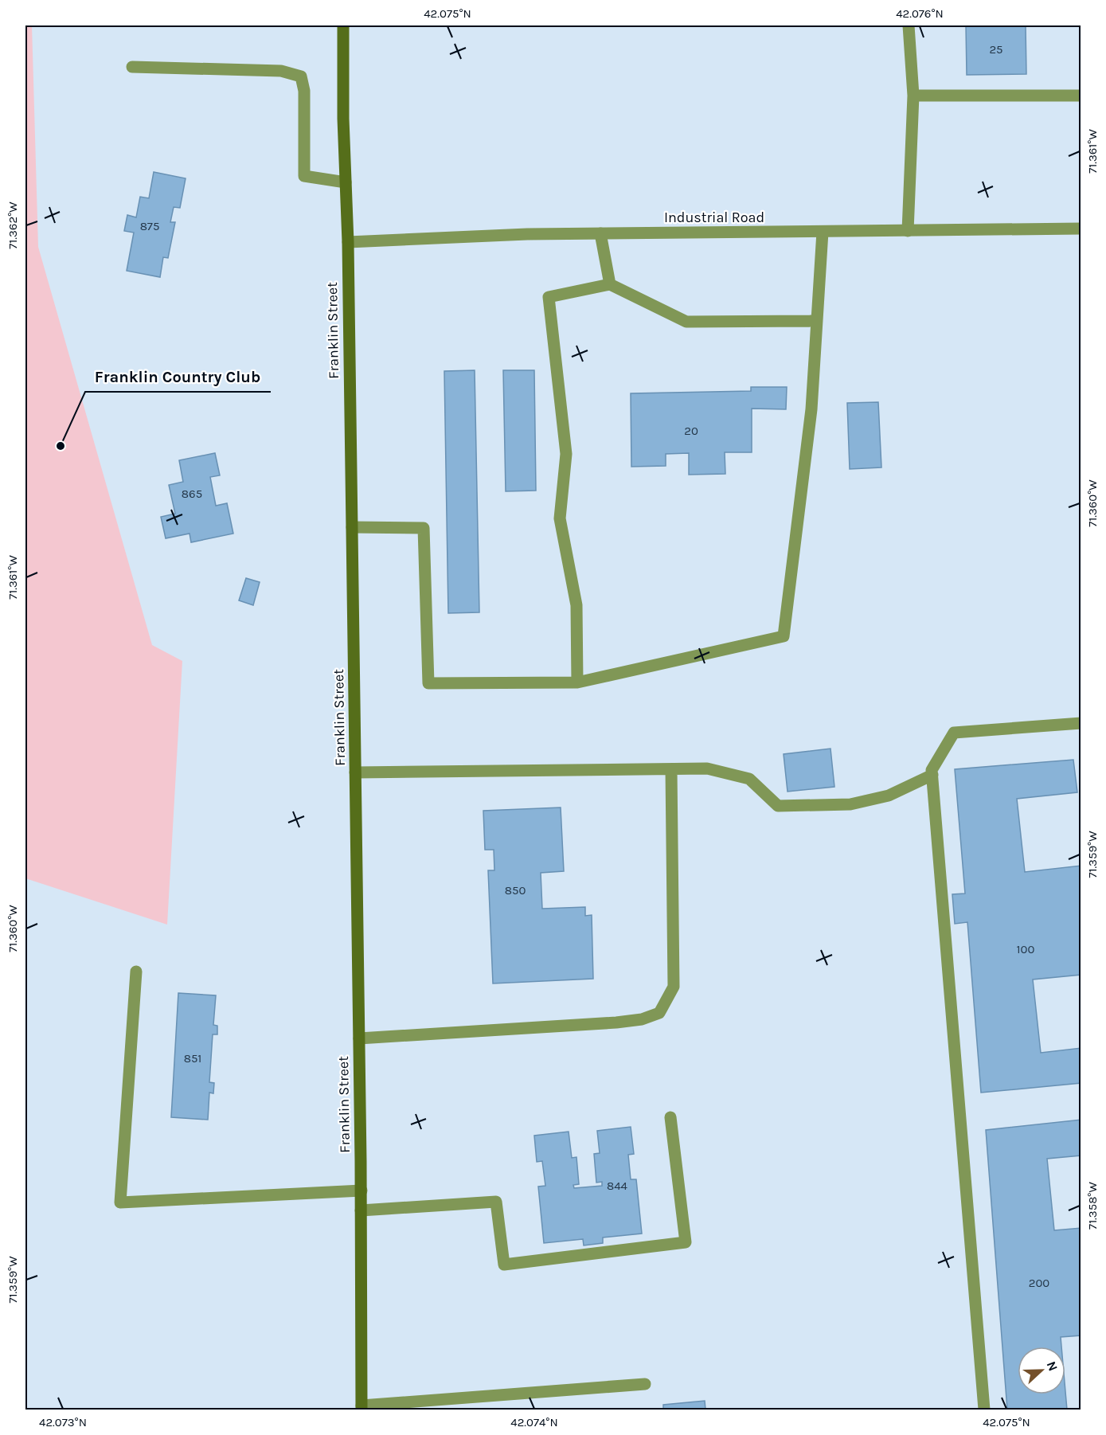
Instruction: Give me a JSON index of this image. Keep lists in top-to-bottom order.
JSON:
{
  "streets": {
    "main road": ["Franklin Street"],
    "street": ["Industrial Road"]
  },
  "crossings": [
    ["Industrial Road", "Franklin Street"]
  ],
  "places": ["Franklin Country Club"],
  "house_numbers": [
    "25",
    "875",
    "20",
    "865",
    "850",
    "100",
    "851",
    "844",
    "200"
  ],
  "north": "right",
  "coordinates": [
    "42.075°N",
    "42.076°N",
    "71.361°W",
    "71.362°W",
    "71.360°W",
    "71.359°W",
    "71.358°W",
    "42.073°N",
    "42.074°N"
  ]
}
